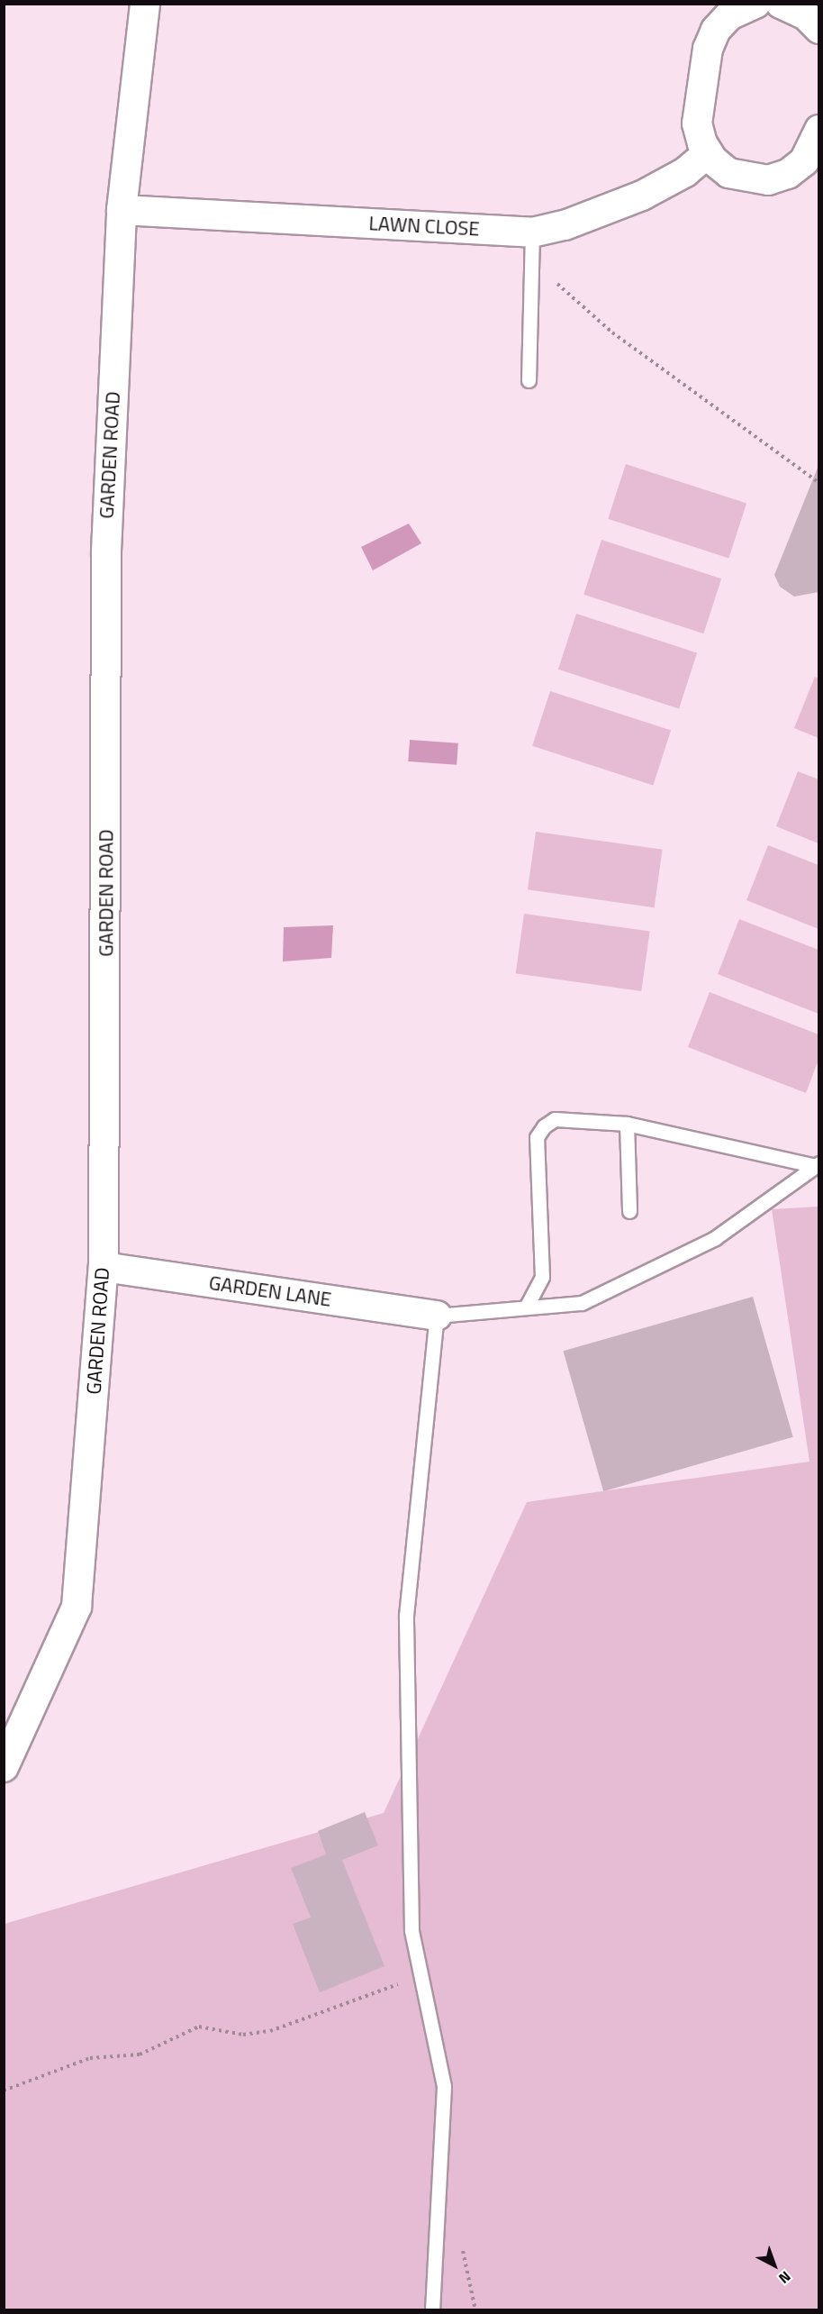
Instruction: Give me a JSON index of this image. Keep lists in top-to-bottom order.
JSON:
{
  "streets": {
    "street": ["LAWN CLOSE", "GARDEN ROAD", "GARDEN LANE"]
  },
  "crossings": [
    ["LAWN CLOSE", "GARDEN ROAD"],
    ["GARDEN ROAD", "GARDEN LANE"]
  ],
  "north": "bottom right"
}
